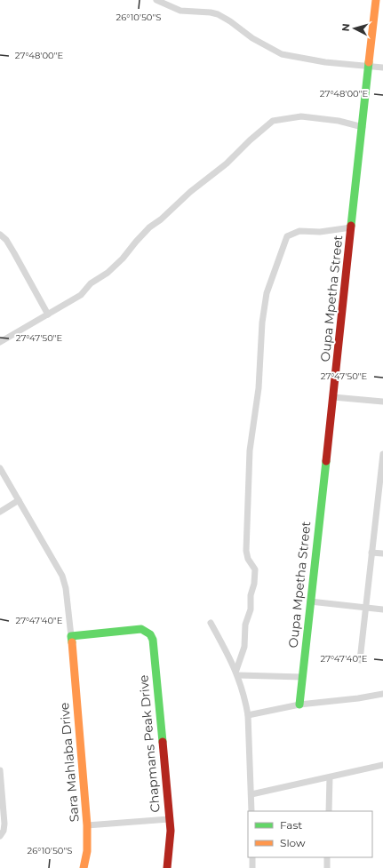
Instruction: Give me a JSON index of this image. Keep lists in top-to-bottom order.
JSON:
{
  "streets": {
    "street": ["Oupa Mpetha Street", "Chapmans Peak Drive", "Sara Mahlaba Drive"]
  },
  "crossings": [
    ["Chapmans Peak Drive", "Sara Mahlaba Drive"]
  ],
  "legend": ["Fast", "Slow"],
  "north": "left",
  "coordinates": [
    "26°10'50\"S",
    "27°48'00\"E",
    "27°47'50\"E",
    "27°47'40\"E"
  ]
}
